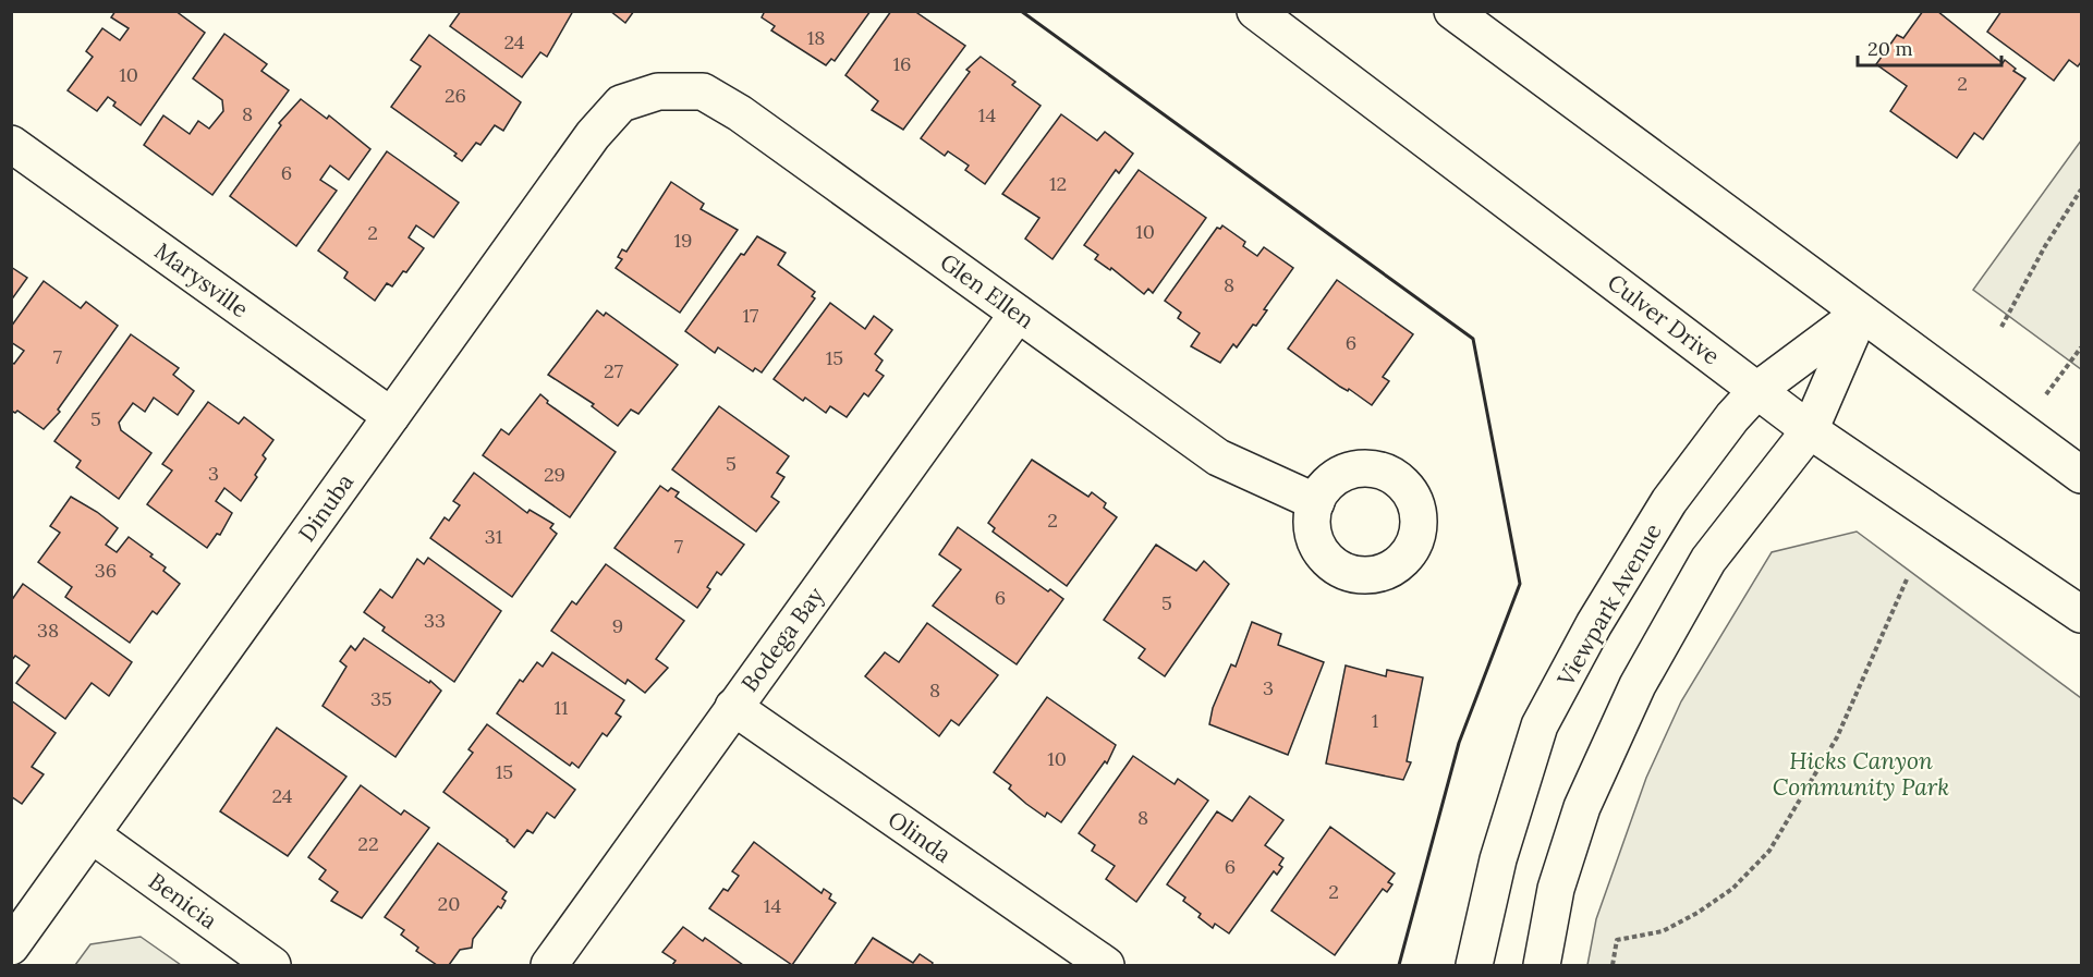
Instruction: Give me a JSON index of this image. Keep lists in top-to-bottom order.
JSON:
{
  "streets": {
    "street": [
      "Marysville",
      "Glen Ellen",
      "Culver Drive",
      "Dinuba",
      "Viewpark Avenue",
      "Bodega Bay",
      "Olinda",
      "Benicia"
    ]
  },
  "crossings": [
    ["Marysville", "Dinuba"],
    ["Glen Ellen", "Dinuba"],
    ["Glen Ellen", "Bodega Bay"],
    ["Culver Drive", "Viewpark Avenue"],
    ["Dinuba", "Benicia"],
    ["Bodega Bay", "Olinda"]
  ],
  "parks": ["Hicks Canyon Community Park"],
  "house_numbers": [
    "18",
    "24",
    "16",
    "10",
    "2",
    "26",
    "8",
    "14",
    "6",
    "12",
    "10",
    "2",
    "19",
    "8",
    "17",
    "6",
    "7",
    "15",
    "27",
    "5",
    "5",
    "3",
    "29",
    "2",
    "31",
    "7",
    "36",
    "6",
    "5",
    "33",
    "9",
    "38",
    "3",
    "8",
    "35",
    "11",
    "1",
    "10",
    "15",
    "24",
    "8",
    "22",
    "6",
    "2",
    "20",
    "14"
  ],
  "scale_bar": "20 m"
}
